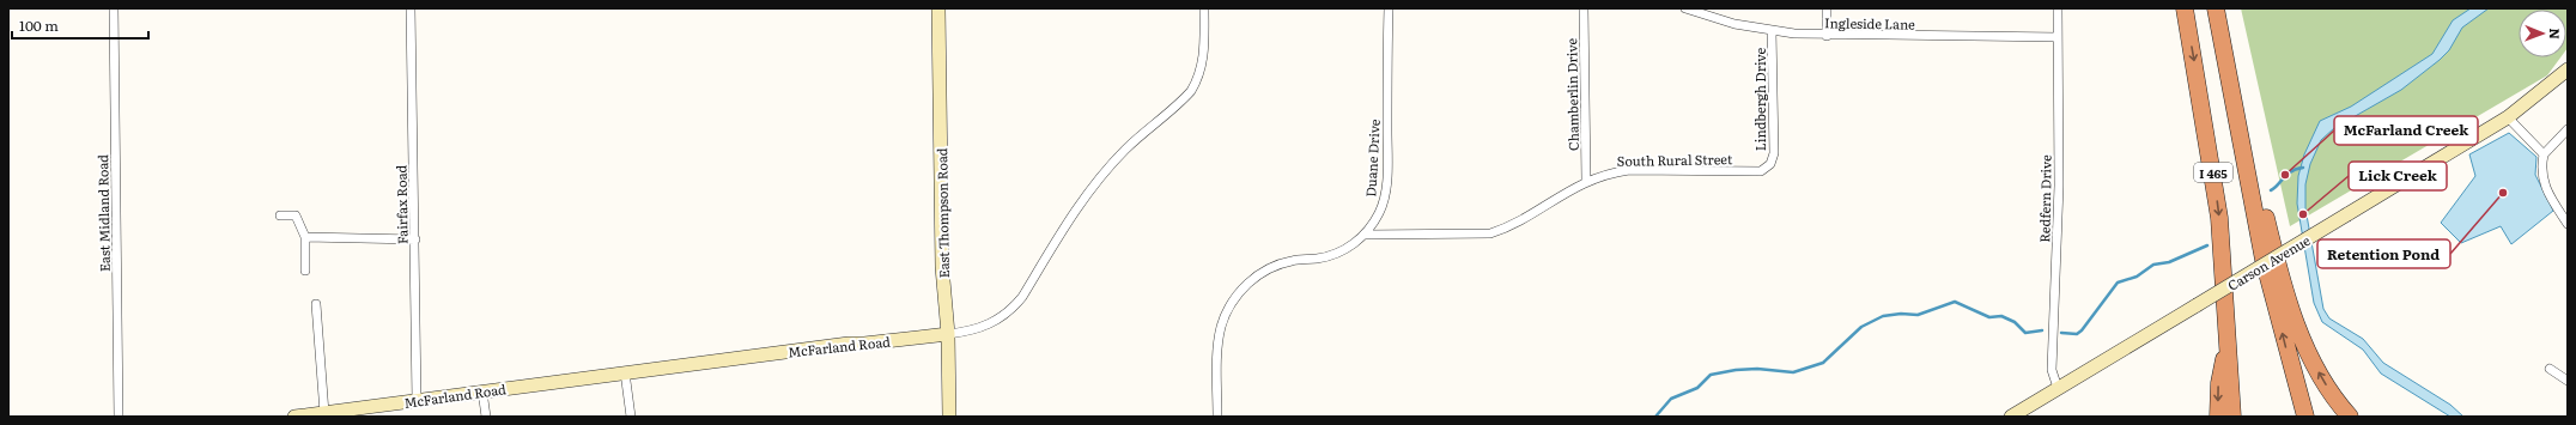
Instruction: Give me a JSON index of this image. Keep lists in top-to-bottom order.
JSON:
{
  "streets": {
    "highway": ["I 465"],
    "main road": ["East Thompson Road", "Carson Avenue", "McFarland Road"],
    "street": [
      "Ingleside Lane",
      "Chamberlin Drive",
      "Lindbergh Drive",
      "Duane Drive",
      "South Rural Street",
      "Redfern Drive",
      "Fairfax Road",
      "East Midland Road"
    ]
  },
  "crossings": [
    ["Ingleside Lane", "Lindbergh Drive"],
    ["Ingleside Lane", "Redfern Drive"],
    ["Chamberlin Drive", "South Rural Street"],
    ["Lindbergh Drive", "South Rural Street"],
    ["Duane Drive", "South Rural Street"],
    ["Redfern Drive", "Carson Avenue"],
    ["Fairfax Road", "McFarland Road"],
    ["East Thompson Road", "McFarland Road"]
  ],
  "places": ["McFarland Creek", "Retention Pond", "Lick Creek"],
  "scale_bar": "100 m",
  "north": "right"
}
